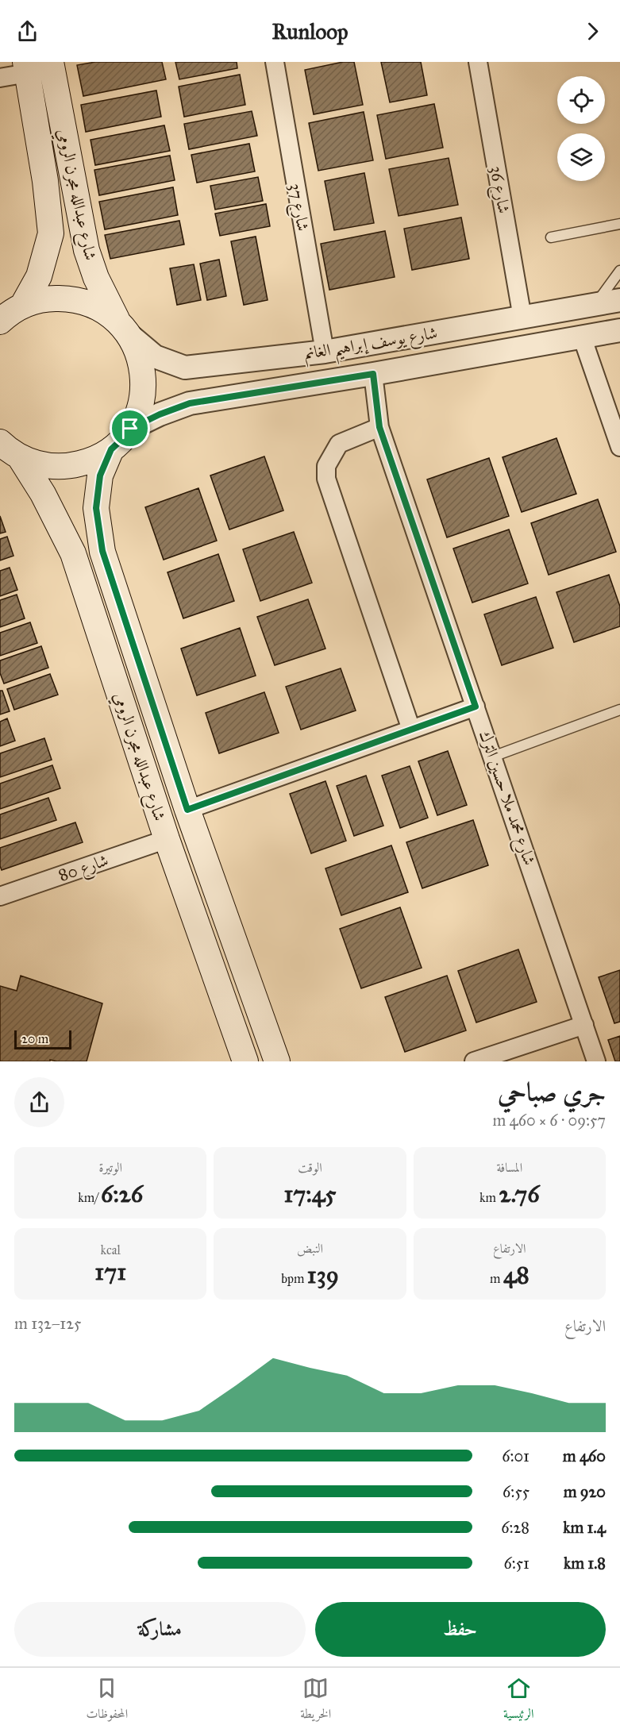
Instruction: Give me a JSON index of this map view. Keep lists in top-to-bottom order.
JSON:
{
  "streets": {
    "main road": ["شارع عبدالله مجرن الرومي"],
    "street": [
      "شارع 36",
      "شارع 37",
      "شارع يوسف إبراهيم الغانم",
      "شارع محمد ملا حسين الترك",
      "شارع 80"
    ]
  },
  "crossings": [
    ["شارع 36", "شارع يوسف إبراهيم الغانم"],
    ["شارع عبدالله مجرن الرومي", "شارع يوسف إبراهيم الغانم"],
    ["شارع عبدالله مجرن الرومي", "شارع 80"],
    ["شارع 37", "شارع يوسف إبراهيم الغانم"],
    ["شارع يوسف إبراهيم الغانم", "شارع محمد ملا حسين الترك"]
  ],
  "scale_bar": "20 m",
  "page": {
    "header": "Runloop",
    "scale": "20 m",
    "heading": ["جري صباحي", "09:57 · 6 × 460 m"],
    "stats": [
      ["المسافة", "2.76 km"],
      ["الوقت", "17:45"],
      ["الوتيرة", "6:26 /km"],
      ["الارتفاع", "48 m"],
      ["النبض", "139 bpm"],
      ["kcal", "171"]
    ],
    "chart": ["الارتفاع", "125–132 m"],
    "list": [
      {
        "name": "460 m",
        "note": "6:01"
      },
      {
        "name": "920 m",
        "note": "6:55"
      },
      {
        "name": "1.4 km",
        "note": "6:28"
      },
      {
        "name": "1.8 km",
        "note": "6:51"
      }
    ],
    "buttons": ["حفظ", "مشاركة"],
    "tabs": ["الرئيسية", "الخريطة", "المحفوظات"]
  }
}
